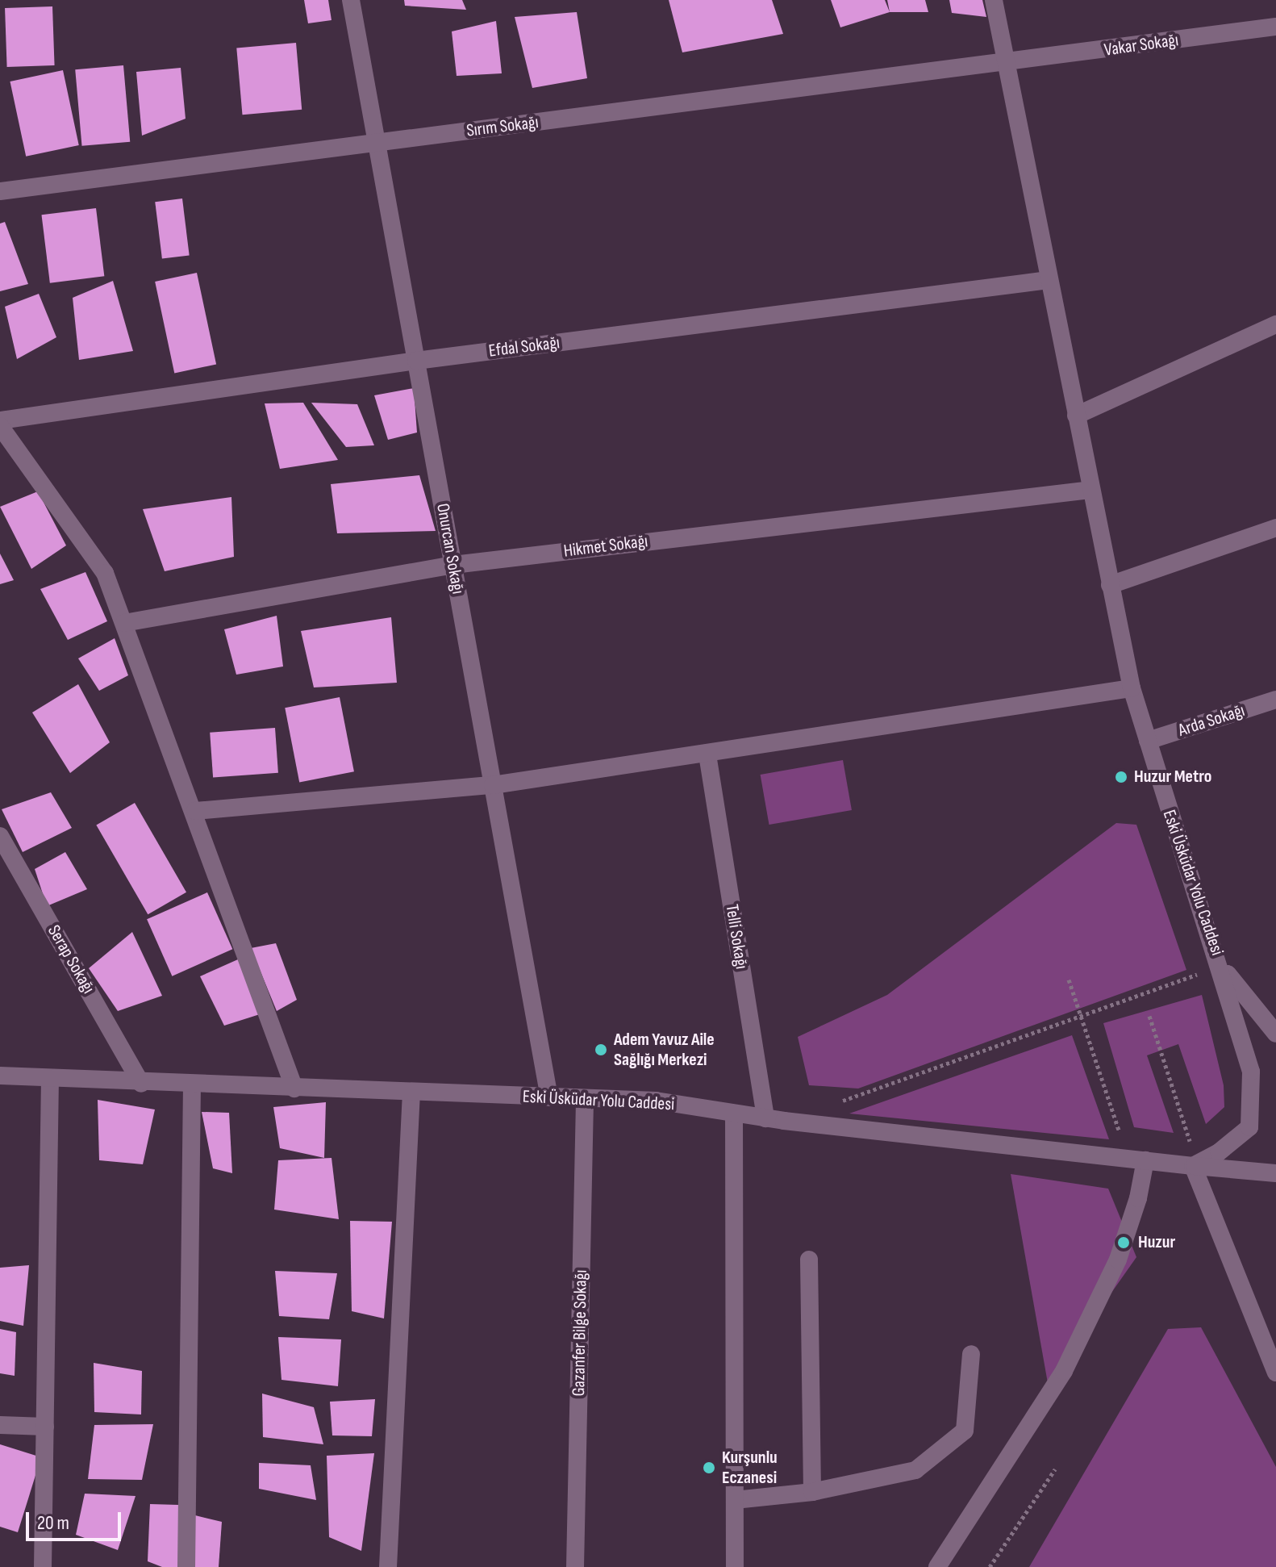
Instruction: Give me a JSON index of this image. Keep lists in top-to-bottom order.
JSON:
{
  "streets": {
    "street": [
      "Vakar Sokağı",
      "Sırım Sokağı",
      "Efdal Sokağı",
      "Hikmet Sokağı",
      "Onurcan Sokağı",
      "Arda Sokağı",
      "Eski Üsküdar Yolu Caddesi",
      "Telli Sokağı",
      "Serap Sokağı",
      "Gazanfer Bilge Sokağı"
    ]
  },
  "crossings": [
    ["Vakar Sokağı", "Sırım Sokağı"],
    ["Vakar Sokağı", "Eski Üsküdar Yolu Caddesi"],
    ["Sırım Sokağı", "Onurcan Sokağı"],
    ["Sırım Sokağı", "Eski Üsküdar Yolu Caddesi"],
    ["Efdal Sokağı", "Onurcan Sokağı"],
    ["Efdal Sokağı", "Eski Üsküdar Yolu Caddesi"],
    ["Hikmet Sokağı", "Onurcan Sokağı"],
    ["Hikmet Sokağı", "Eski Üsküdar Yolu Caddesi"],
    ["Onurcan Sokağı", "Eski Üsküdar Yolu Caddesi"],
    ["Arda Sokağı", "Eski Üsküdar Yolu Caddesi"],
    ["Eski Üsküdar Yolu Caddesi", "Telli Sokağı"],
    ["Eski Üsküdar Yolu Caddesi", "Serap Sokağı"],
    ["Eski Üsküdar Yolu Caddesi", "Gazanfer Bilge Sokağı"]
  ],
  "places": [
    "Huzur Metro",
    "Adem Yavuz Aile Sağlığı Merkezi",
    "Huzur",
    "Kurşunlu Eczanesi"
  ],
  "scale_bar": "20 m"
}
